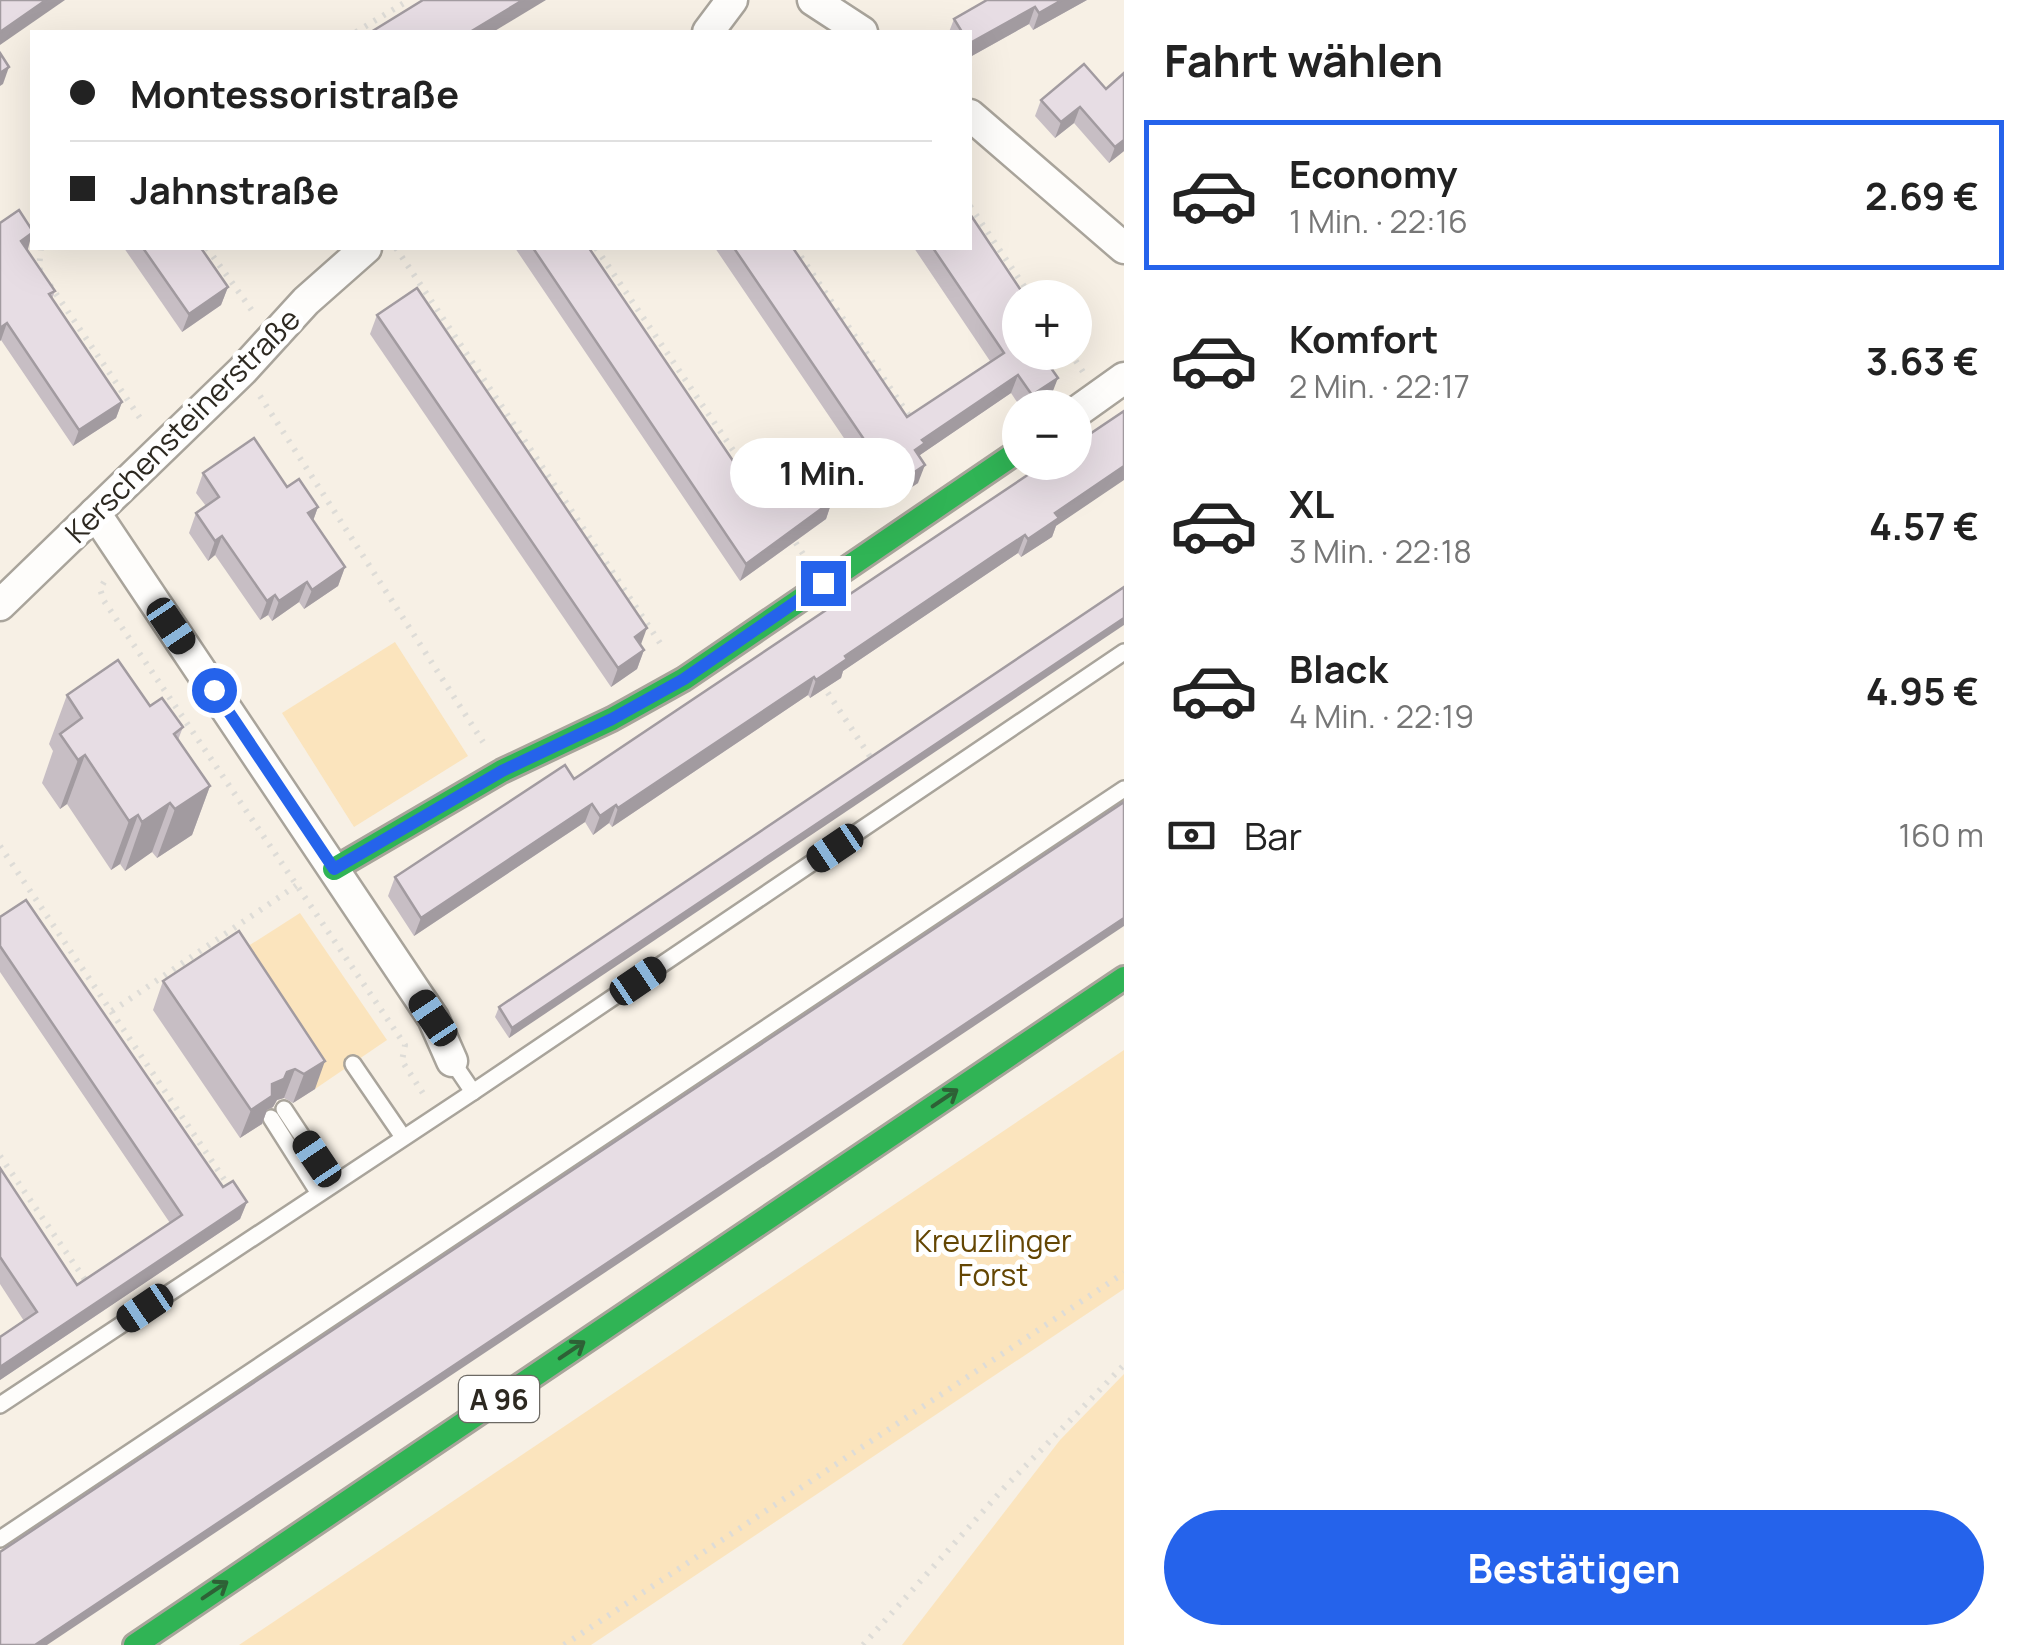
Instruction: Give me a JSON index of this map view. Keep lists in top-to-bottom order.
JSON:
{
  "streets": {
    "main road": ["A 96"],
    "street": ["Kerschensteinerstraße"]
  },
  "parks": ["Kreuzlinger Forst"],
  "page": {
    "heading": "Fahrt wählen",
    "banner": ["Montessoristraße", "Jahnstraße"],
    "list": [
      {
        "name": "Economy",
        "note": "1 Min. · 22:16",
        "value": "2.69 €"
      },
      {
        "name": "Komfort",
        "note": "2 Min. · 22:17",
        "value": "3.63 €"
      },
      {
        "name": "XL",
        "note": "3 Min. · 22:18",
        "value": "4.57 €"
      },
      {
        "name": "Black",
        "note": "4 Min. · 22:19",
        "value": "4.95 €"
      }
    ],
    "map_buttons": ["+", "−"],
    "bubble": "1 Min.",
    "pay": ["Bar", "160 m"],
    "buttons": "Bestätigen"
  }
}
